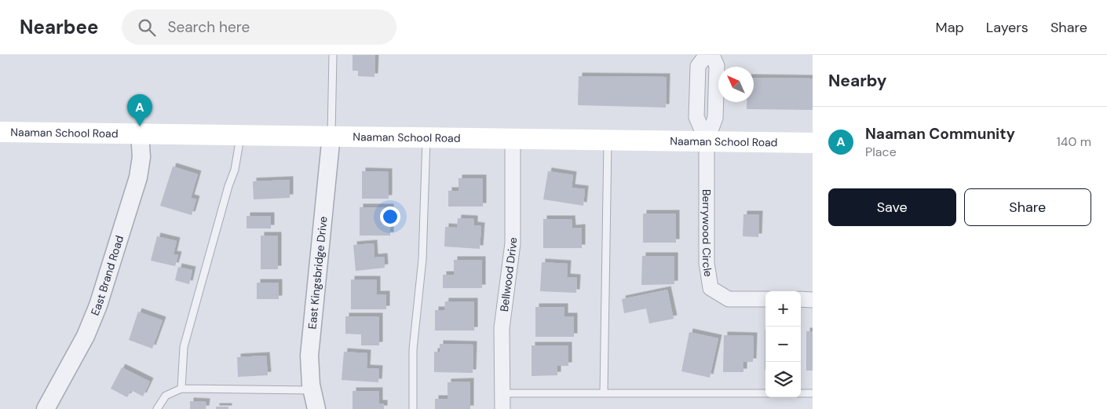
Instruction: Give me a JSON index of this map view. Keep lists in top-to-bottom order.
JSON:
{
  "streets": {
    "main road": ["Naaman School Road"],
    "street": [
      "Berrywood Circle",
      "East Kingsbridge Drive",
      "Bellwood Drive",
      "East Brand Road"
    ]
  },
  "crossings": [
    ["Naaman School Road", "Berrywood Circle"],
    ["Naaman School Road", "East Kingsbridge Drive"],
    ["Naaman School Road", "Bellwood Drive"],
    ["Naaman School Road", "East Brand Road"]
  ],
  "north": "top left",
  "page": {
    "header": "Nearbee",
    "search": "Search here",
    "nav": ["Map", "Layers", "Share"],
    "heading": "Nearby",
    "pins": "A",
    "list": [
      {
        "mark": "A",
        "name": "Naaman Community",
        "note": "Place",
        "value": "140 m"
      }
    ],
    "buttons": ["Save", "Share"],
    "map_buttons": ["+", "−"]
  }
}
